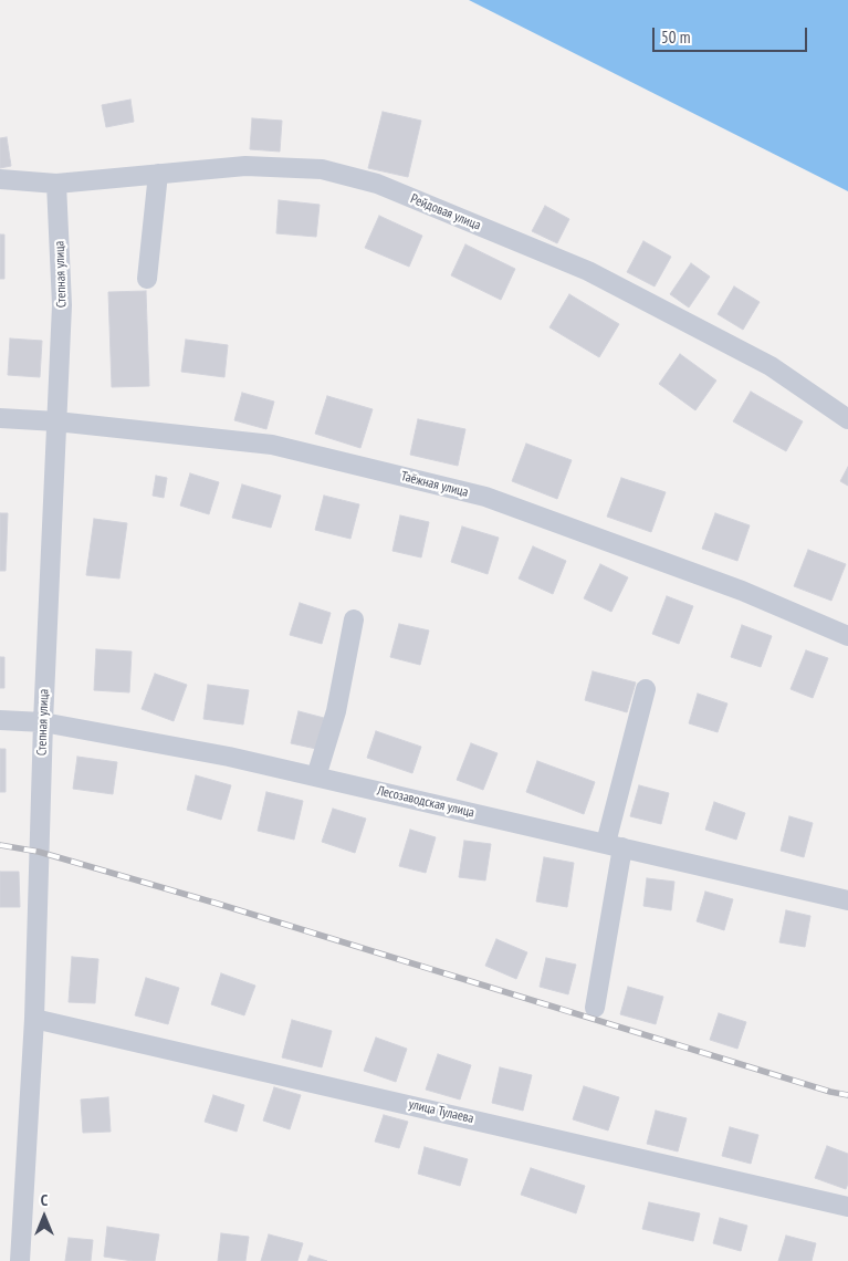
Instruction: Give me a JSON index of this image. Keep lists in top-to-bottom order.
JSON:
{
  "streets": {
    "street": [
      "Рейдовая улица",
      "Степная улица",
      "Таёжная улица",
      "Лесозаводская улица",
      "улица Тулаева"
    ]
  },
  "crossings": [
    ["Рейдовая улица", "Степная улица"],
    ["Степная улица", "Таёжная улица"],
    ["Степная улица", "Лесозаводская улица"],
    ["Степная улица", "улица Тулаева"]
  ],
  "scale_bar": "50 m",
  "north": "top"
}
